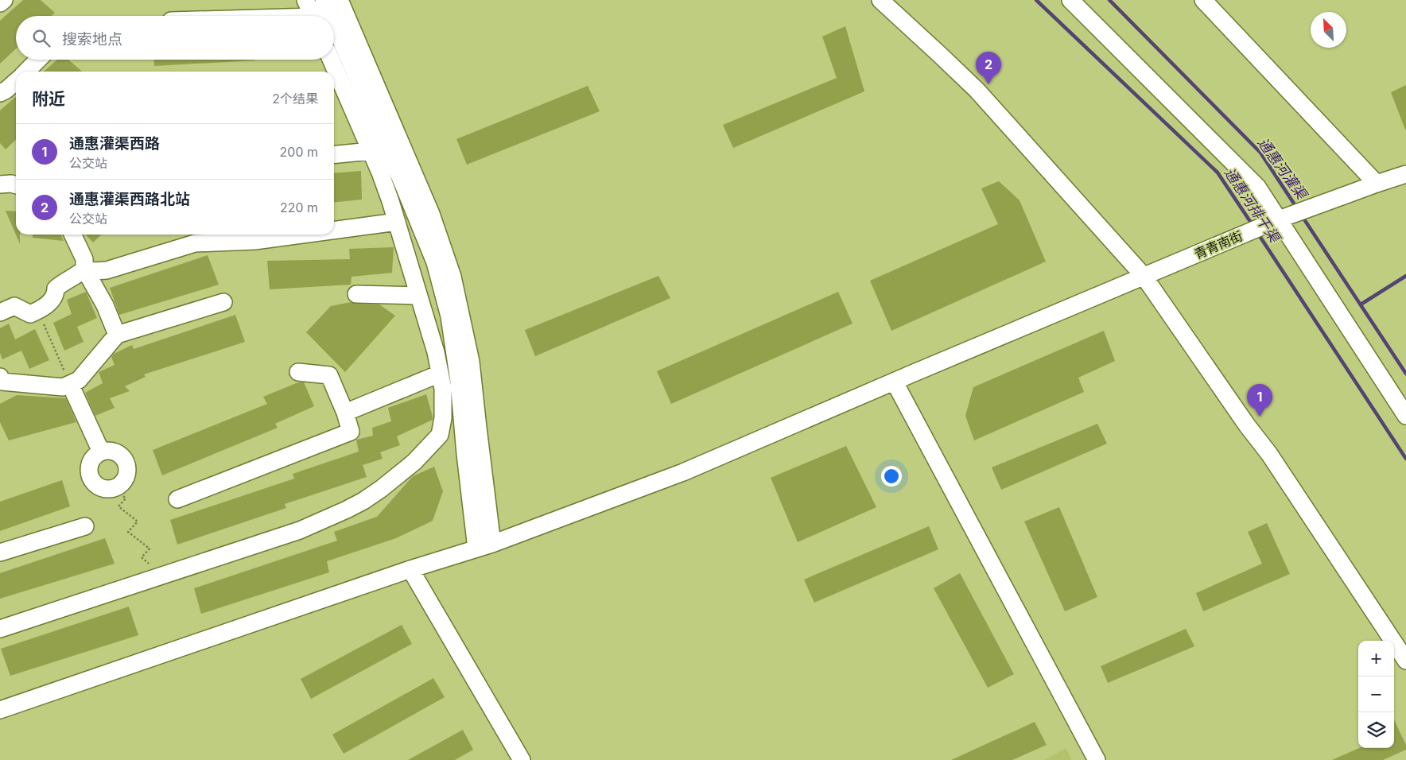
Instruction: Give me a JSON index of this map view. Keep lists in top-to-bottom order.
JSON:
{
  "streets": {
    "street": ["青青南街"]
  },
  "water": ["通惠河灌渠", "通惠河排干渠"],
  "north": "top left",
  "page": {
    "search": "搜索地点",
    "pins": ["2", "1"],
    "heading": ["附近", "2个结果"],
    "list": [
      {
        "mark": "1",
        "name": "通惠灌渠西路",
        "note": "公交站",
        "value": "200 m"
      },
      {
        "mark": "2",
        "name": "通惠灌渠西路北站",
        "note": "公交站",
        "value": "220 m"
      }
    ],
    "map_buttons": ["+", "−"]
  }
}
